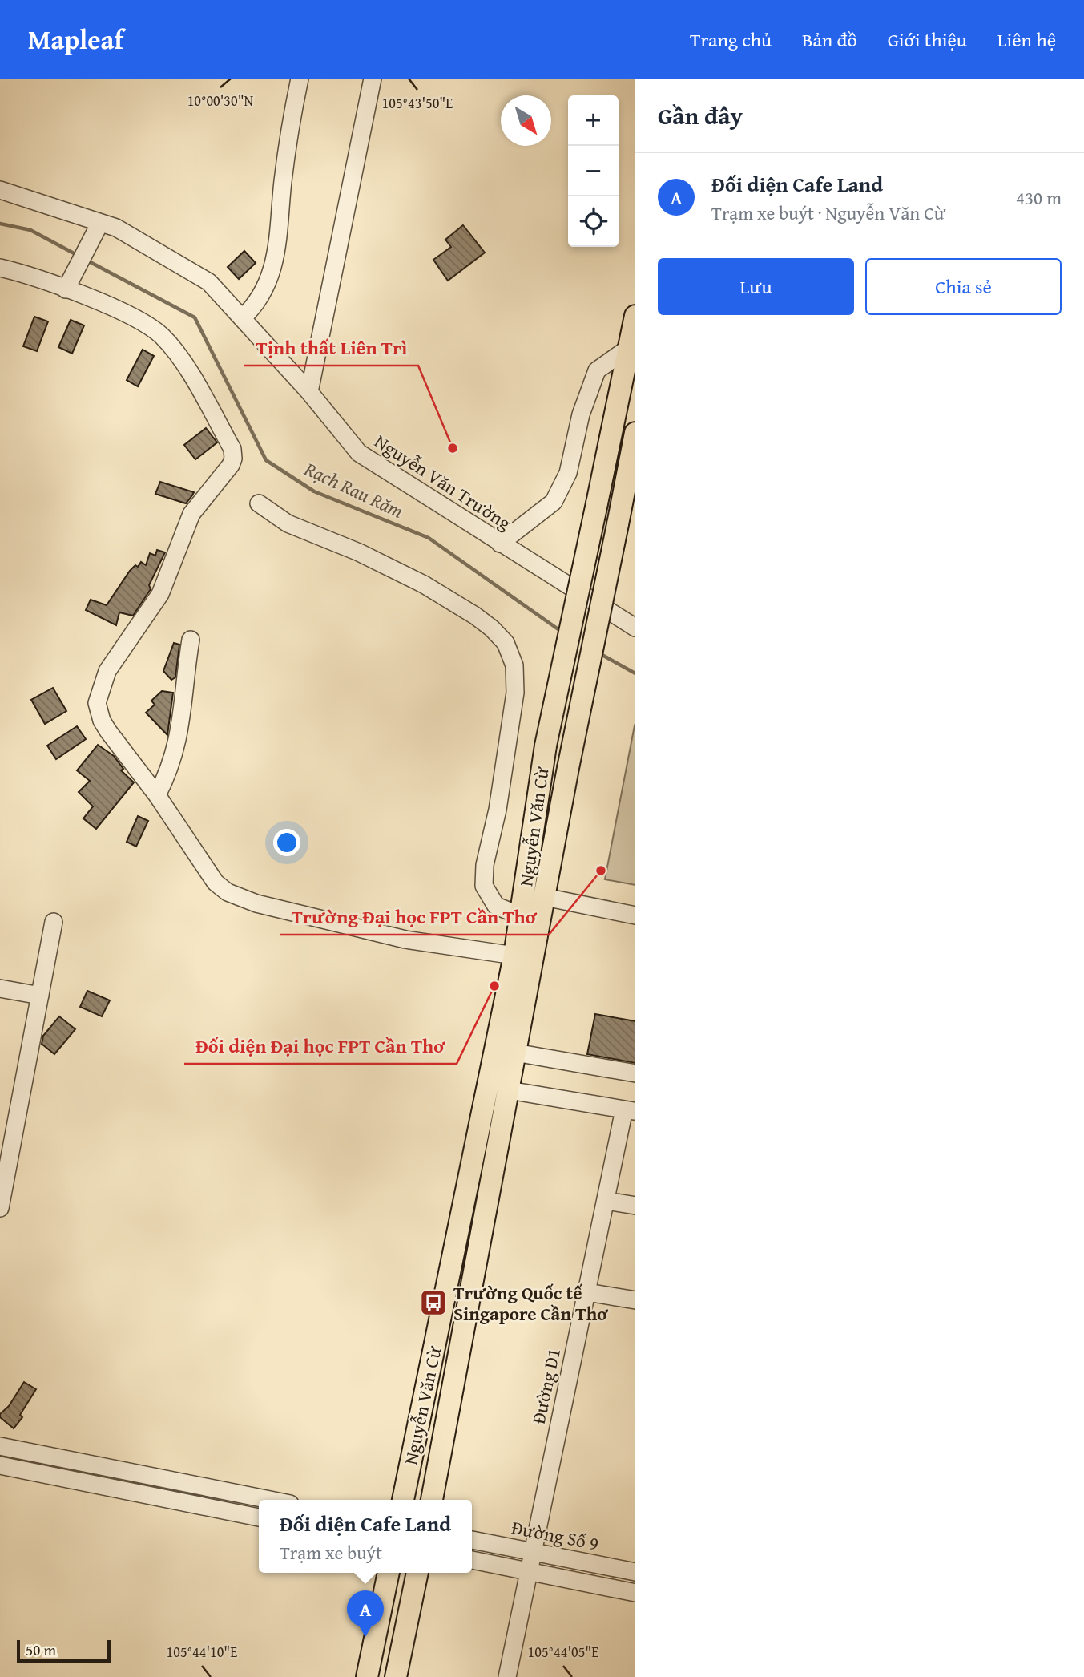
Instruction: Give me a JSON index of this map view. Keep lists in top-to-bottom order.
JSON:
{
  "streets": {
    "main road": ["Nguyễn Văn Cừ"],
    "street": ["Nguyễn Văn Trường", "Đường D1", "Đường Số 9"]
  },
  "crossings": [
    ["Đường D1", "Đường Số 9"]
  ],
  "water": ["Rạch Rau Răm"],
  "places": {
    "other": ["Tịnh thất Liên Trì", "Trường Đại học FPT Cần Thơ", "Đối diện Đại học FPT Cần Thơ"],
    "bus stop": ["Trường Quốc tế Singapore Cần Thơ"]
  },
  "scale_bar": "50 m",
  "north": "bottom right",
  "page": {
    "header": "Mapleaf",
    "nav": [
      "Trang chủ",
      "Bản đồ",
      "Giới thiệu",
      "Liên hệ"
    ],
    "heading": "Gần đây",
    "map_buttons": ["+", "−"],
    "list": [
      {
        "mark": "A",
        "name": "Đối diện Cafe Land",
        "note": "Trạm xe buýt · Nguyễn Văn Cừ",
        "value": "430 m"
      }
    ],
    "buttons": ["Lưu", "Chia sẻ"],
    "popup": ["Đối diện Cafe Land", "Trạm xe buýt"],
    "pins": "A",
    "scale": "50 m"
  },
  "coordinates": [
    "10°00'30\"N",
    "105°43'50\"E",
    "105°44'10\"E",
    "105°44'05\"E"
  ]
}
